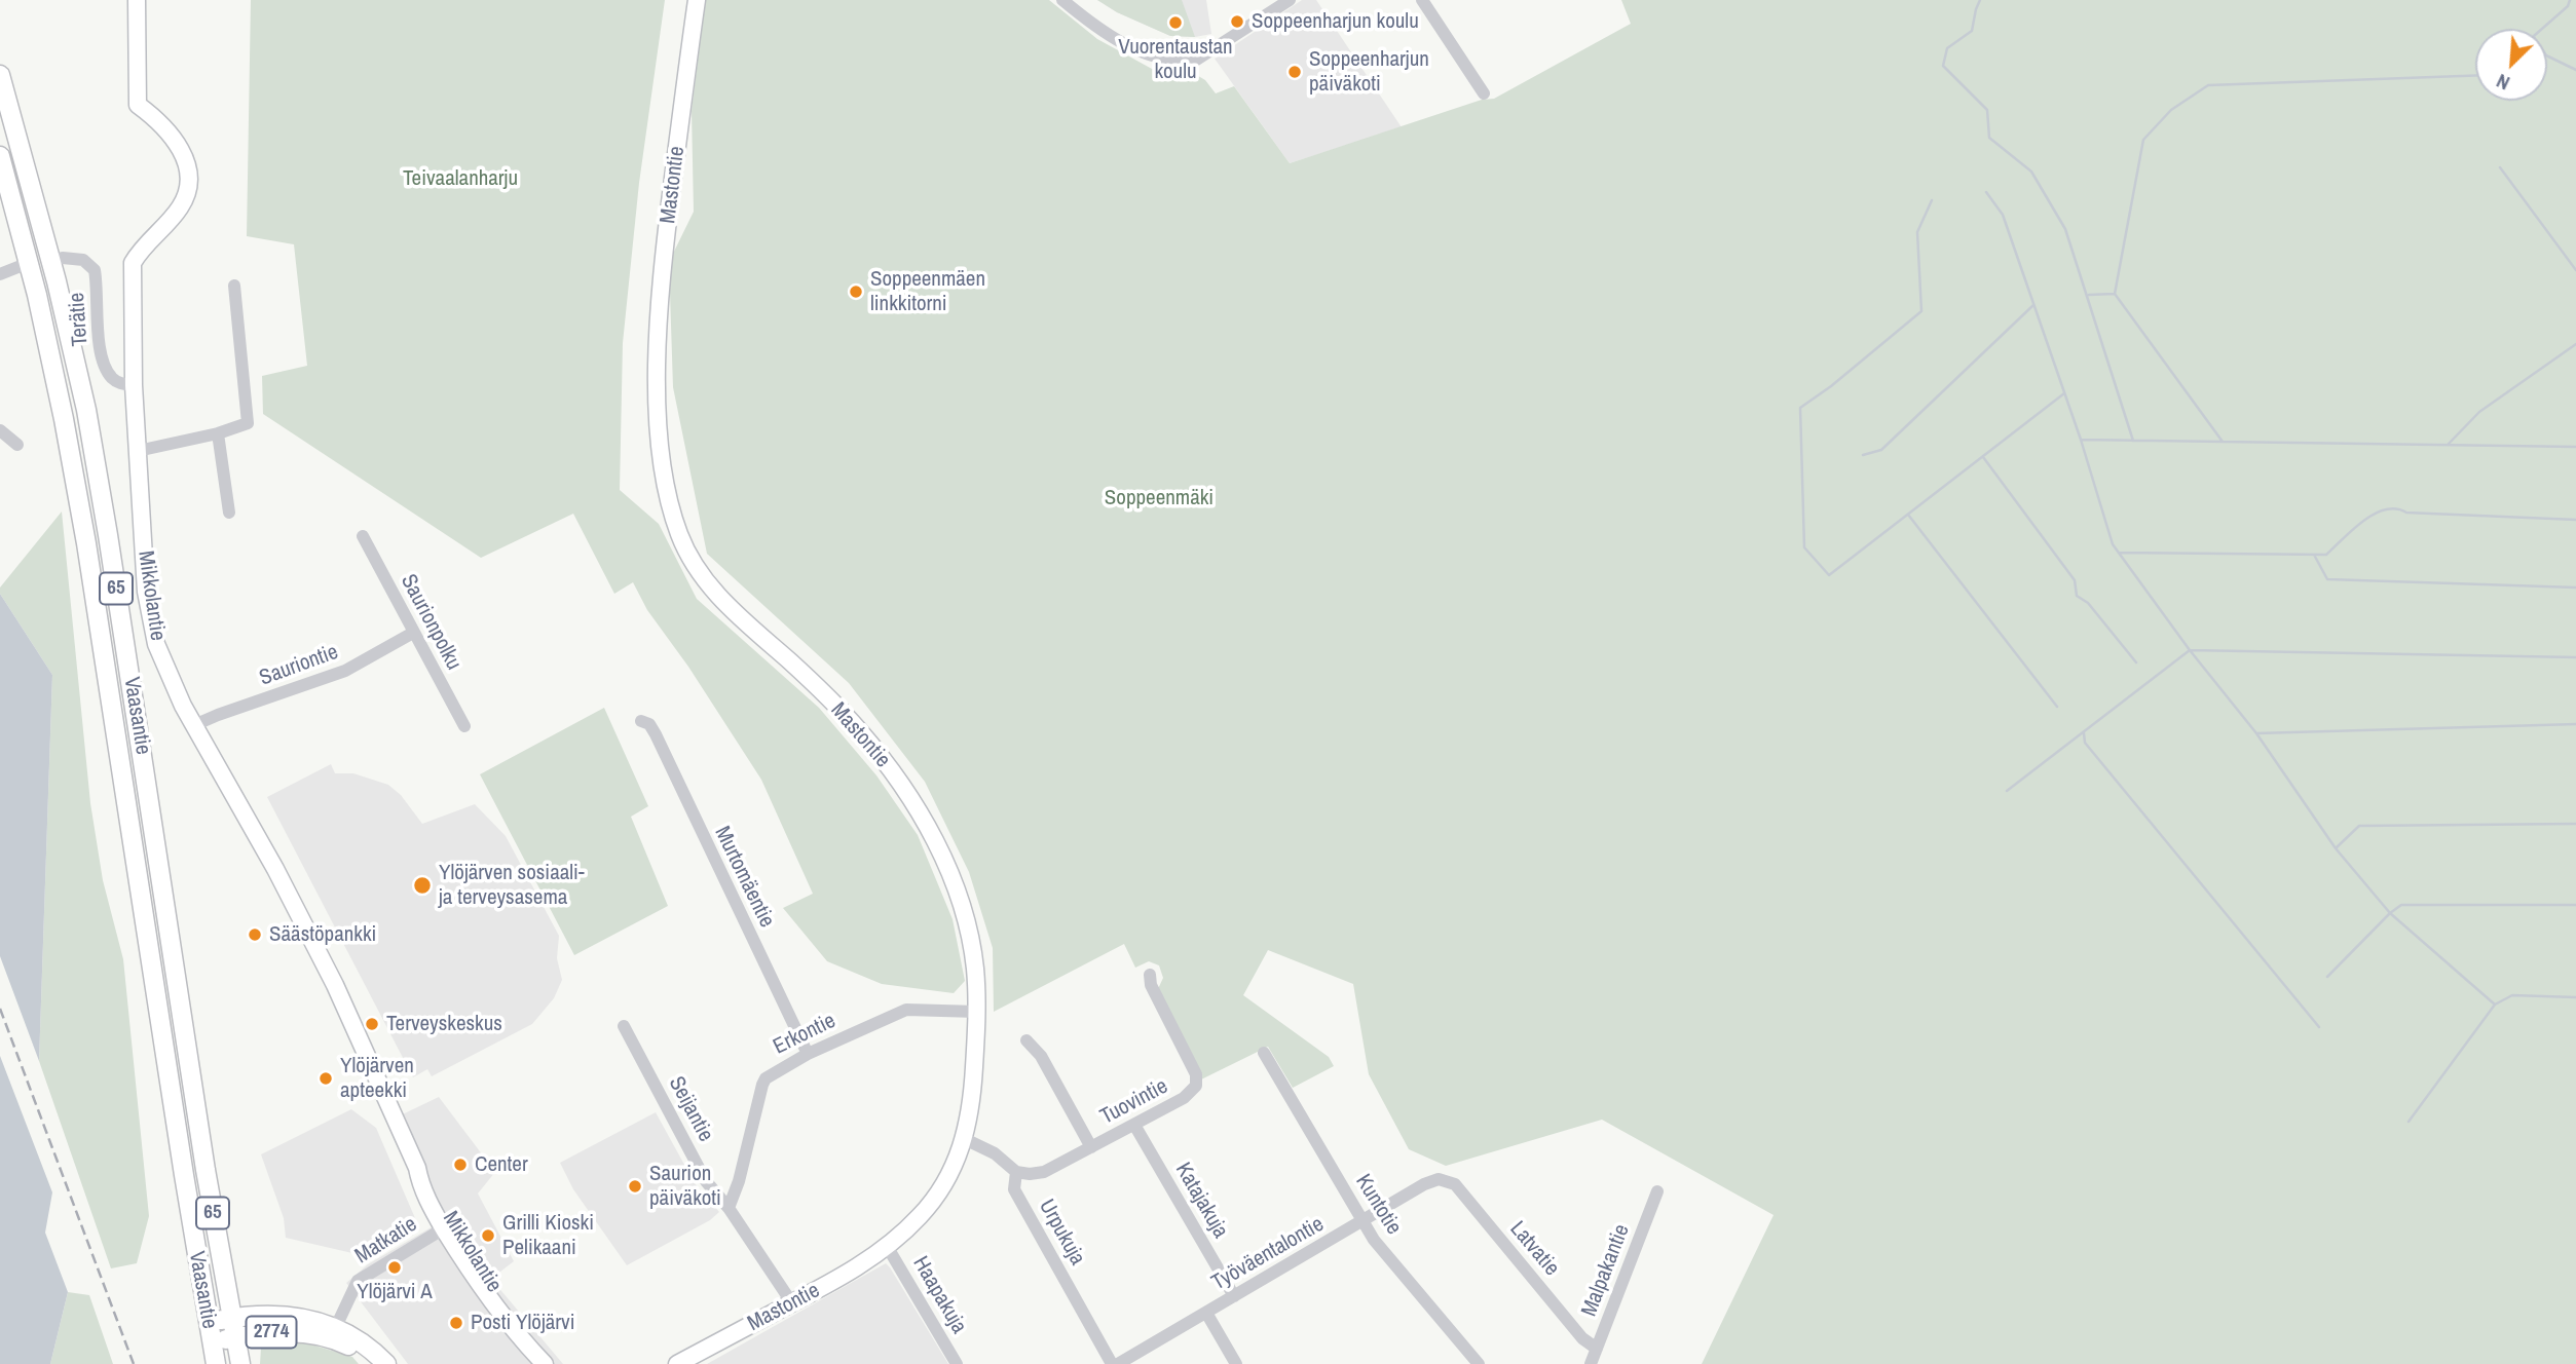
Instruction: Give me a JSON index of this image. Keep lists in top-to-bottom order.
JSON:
{
  "streets": {
    "highway": ["65", "Vaasantie", "2774"],
    "main road": ["Mastontie", "Mikkolantie"],
    "street": [
      "Terätie",
      "Saurionpolku",
      "Sauriontie",
      "Murtomäentie",
      "Erkontie",
      "Tuovintie",
      "Seijantie",
      "Katajakuja",
      "Kuntotie",
      "Urpukuja",
      "Matkatie",
      "Latvatie",
      "Työväentalontie",
      "Malpakantie",
      "Haapakuja"
    ]
  },
  "crossings": [
    ["Mastontie", "Erkontie"],
    ["Mastontie", "Haapakuja"],
    ["Terätie", "Mikkolantie"],
    ["Mikkolantie", "Sauriontie"],
    ["Mikkolantie", "Matkatie"],
    ["Saurionpolku", "Sauriontie"],
    ["Vaasantie", "2774"],
    ["Murtomäentie", "Erkontie"],
    ["Erkontie", "Seijantie"],
    ["Tuovintie", "Katajakuja"],
    ["Tuovintie", "Urpukuja"],
    ["Katajakuja", "Työväentalontie"],
    ["Kuntotie", "Työväentalontie"],
    ["Matkatie", "2774"],
    ["Latvatie", "Työväentalontie"],
    ["Latvatie", "Malpakantie"]
  ],
  "parks": ["Teivaalanharju", "Soppeenmäki"],
  "places": [
    "Soppeenharjun koulu",
    "Vuorentaustan koulu",
    "Soppeenharjun päiväkoti",
    "Soppeenmäen linkkitorni",
    "Ylöjärven sosiaali- ja terveysasema",
    "Säästöpankki",
    "Terveyskeskus",
    "Ylöjärven apteekki",
    "Center",
    "Saurion päiväkoti",
    "Grilli Kioski Pelikaani",
    "Ylöjärvi A",
    "Posti Ylöjärvi"
  ],
  "north": "bottom left"
}
